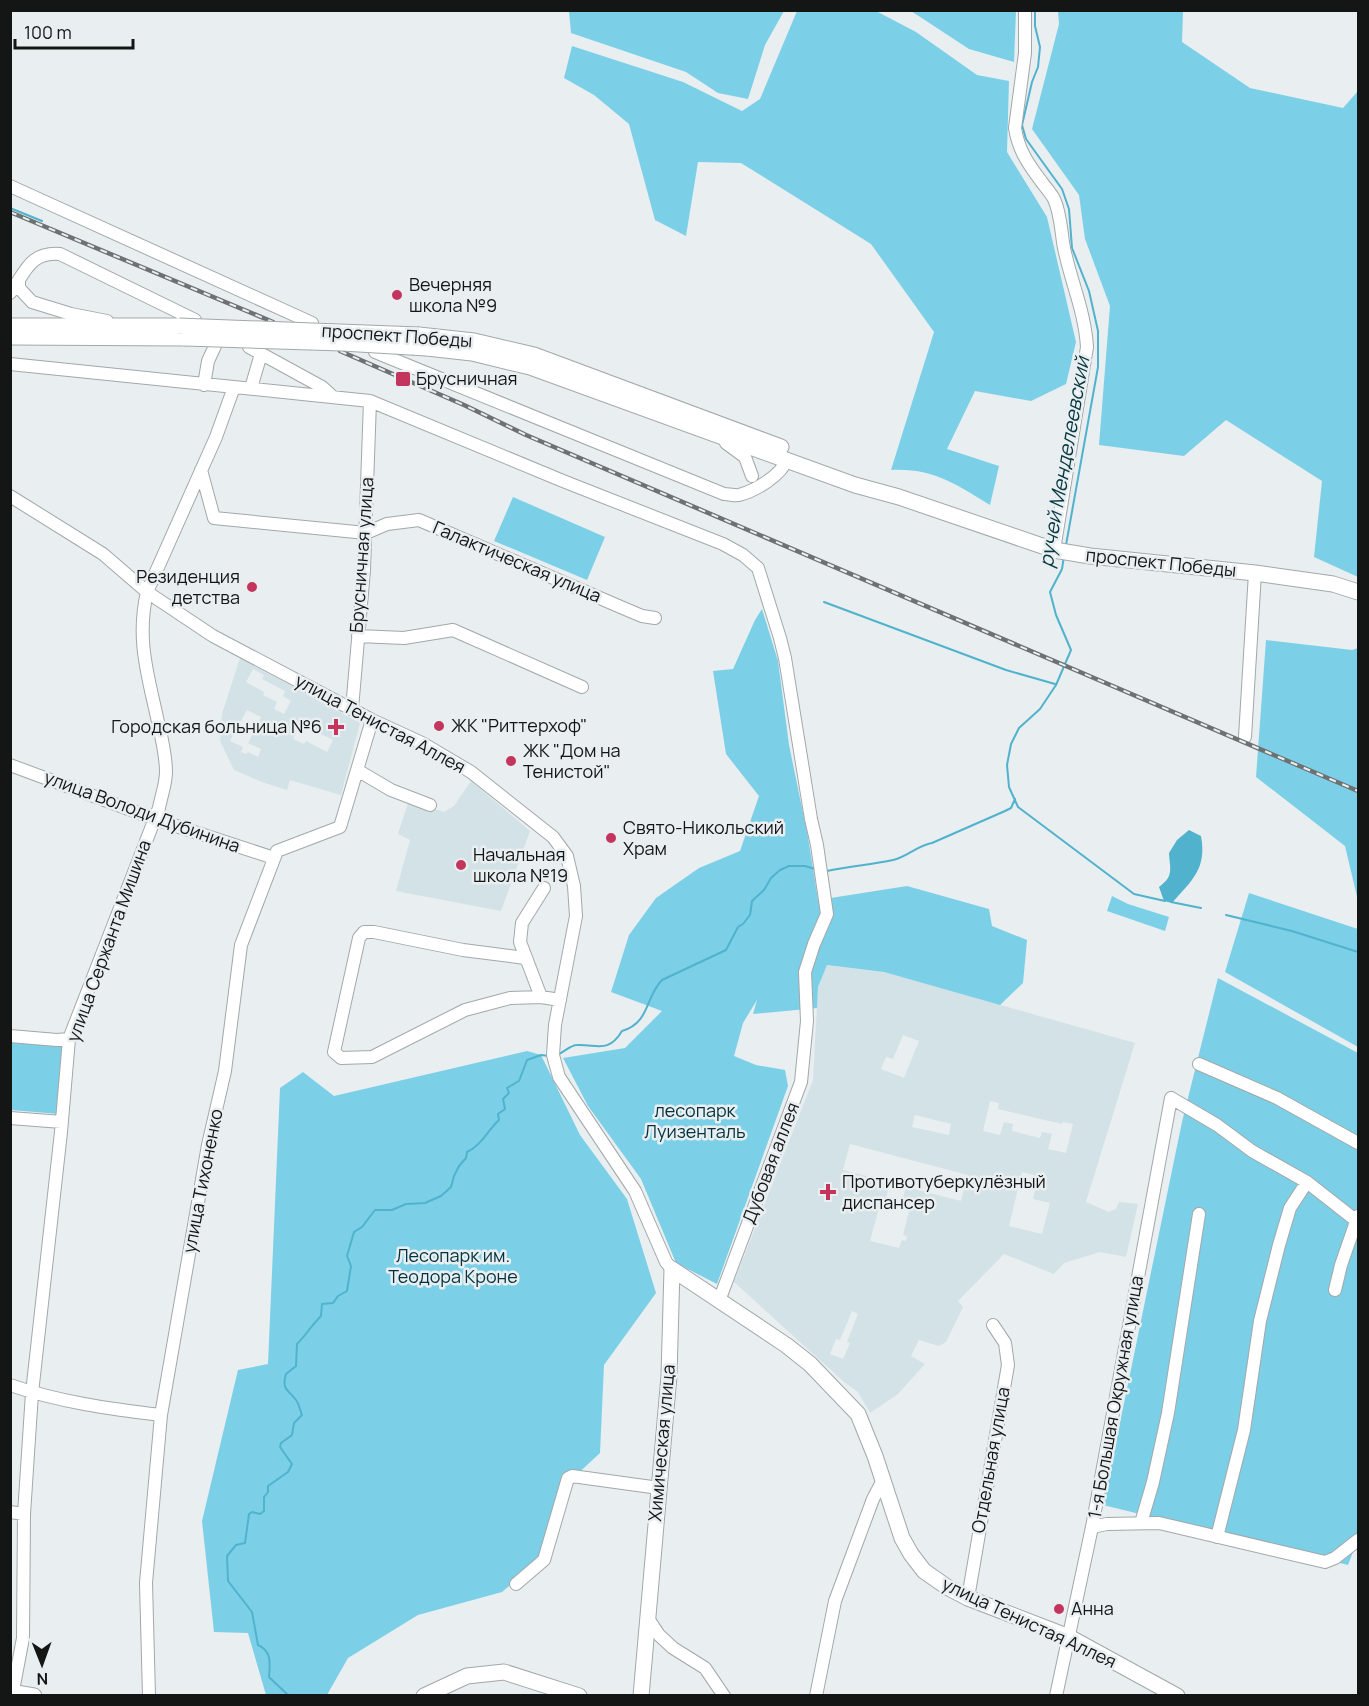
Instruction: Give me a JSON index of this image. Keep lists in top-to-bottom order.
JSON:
{
  "streets": {
    "main road": ["проспект Победы", "улица Тенистая Аллея", "Химическая улица"],
    "street": [
      "Брусничная улица",
      "Галактическая улица",
      "улица Володи Дубинина",
      "улица Сержанта Мишина",
      "Дубовая аллея",
      "улица Тихоненко",
      "1-я Большая Окружная улица",
      "Отдельная улица"
    ]
  },
  "crossings": [
    ["Брусничная улица", "Галактическая улица"],
    ["Брусничная улица", "улица Тенистая Аллея"],
    ["Брусничная улица", "Дубовая аллея"],
    ["Галактическая улица", "улица Сержанта Мишина"],
    ["улица Тенистая Аллея", "улица Сержанта Мишина"],
    ["улица Тенистая Аллея", "Дубовая аллея"],
    ["улица Тенистая Аллея", "1-я Большая Окружная улица"],
    ["улица Тенистая Аллея", "Химическая улица"],
    ["улица Тенистая Аллея", "Отдельная улица"],
    ["улица Володи Дубинина", "улица Сержанта Мишина"],
    ["улица Володи Дубинина", "улица Тихоненко"]
  ],
  "water": ["ручей Менделеевский"],
  "parks": ["лесопарк Луизенталь", "Лесопарк им. Теодора Кроне"],
  "places": {
    "other": [
      "Вечерняя школа №9",
      "Резиденция детства",
      "ЖК \"Риттерхоф\"",
      "ЖК \"Дом на Тенистой\"",
      "Свято-Никольский Храм",
      "Начальная школа №19",
      "Анна"
    ],
    "transit": ["Брусничная"],
    "health": ["Городская больница №6", "Противотуберкулёзный диспансер"]
  },
  "scale_bar": "100 m",
  "north": "bottom"
}
